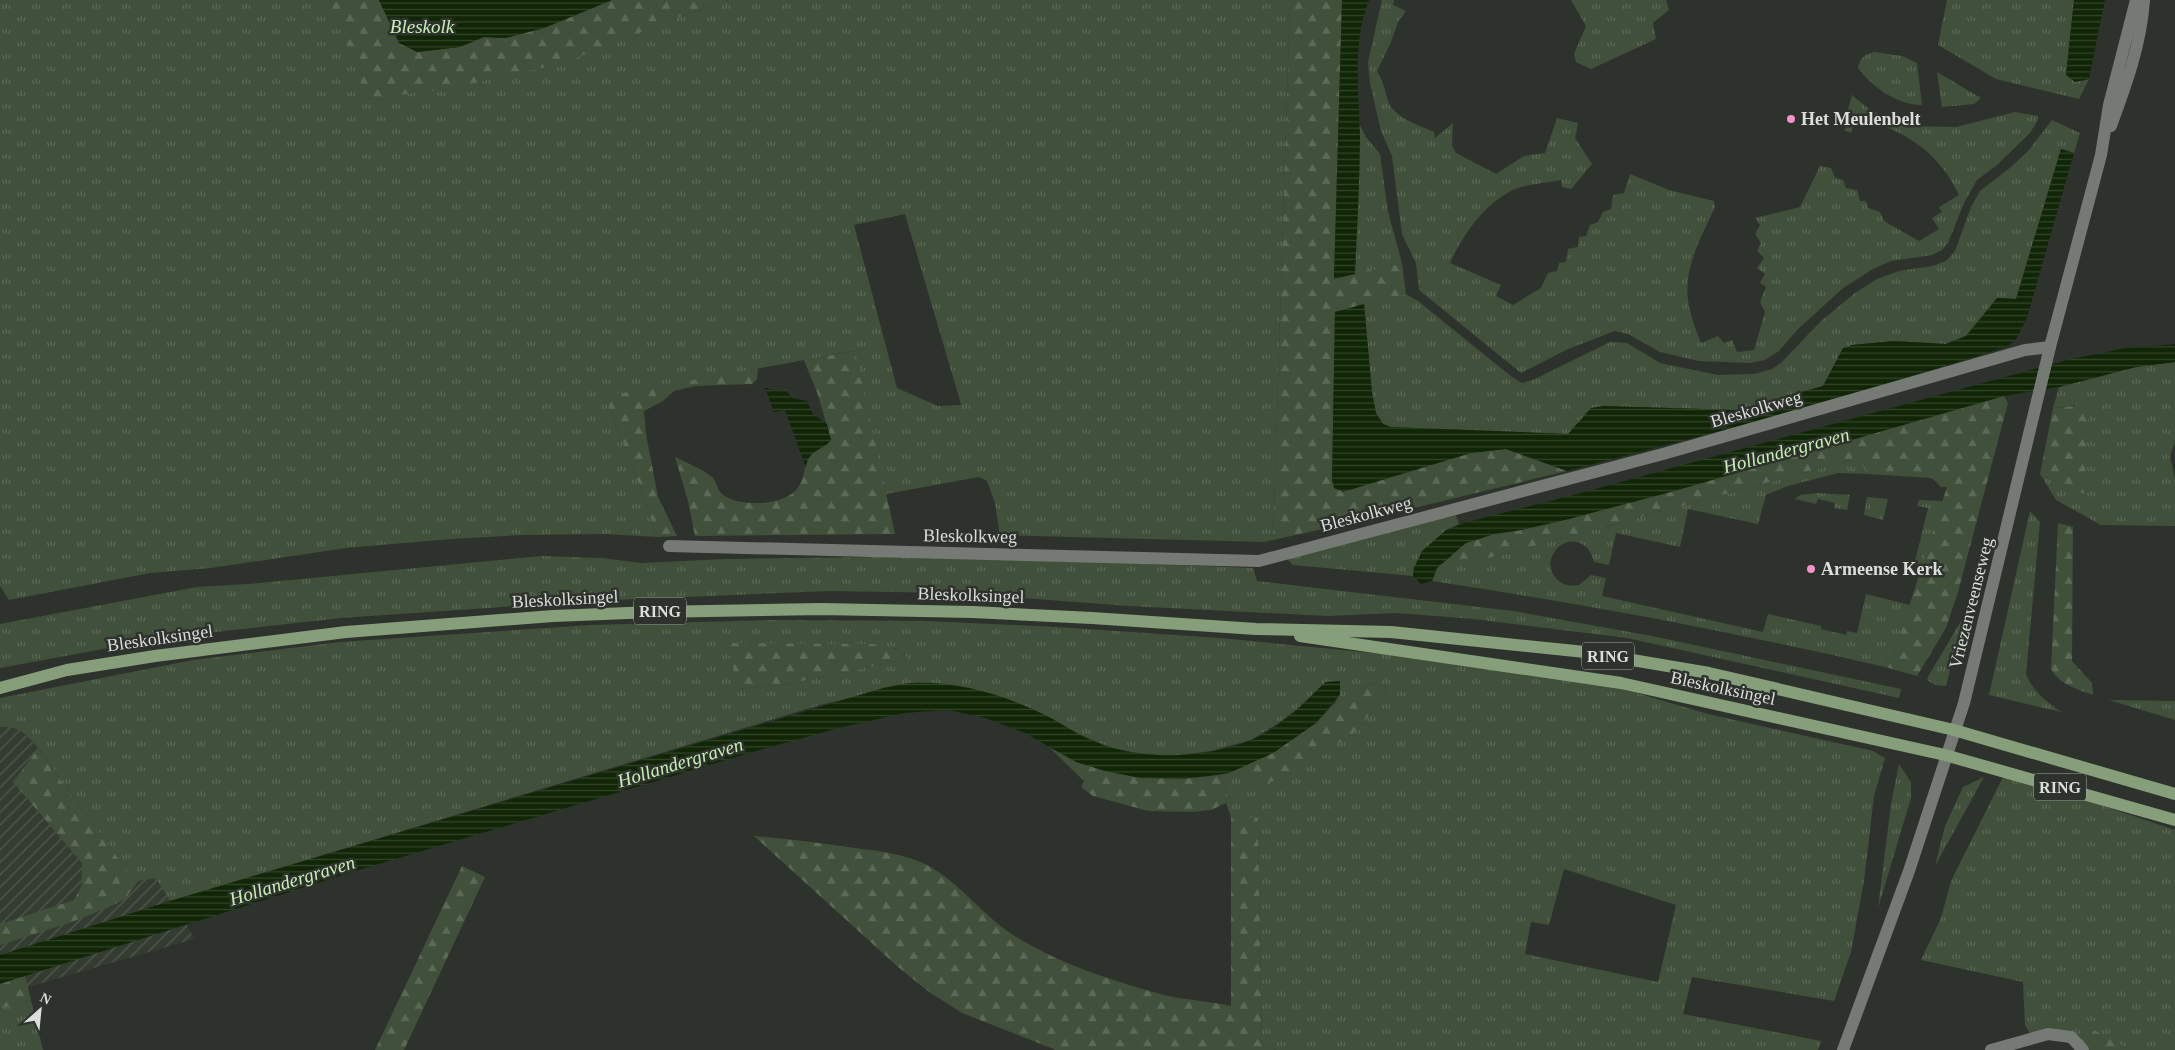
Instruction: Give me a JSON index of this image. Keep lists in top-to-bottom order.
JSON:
{
  "streets": {
    "main road": ["Bleskolksingel", "RING"],
    "street": ["Bleskolkweg", "Vriezenveenseweg"]
  },
  "crossings": [
    ["Bleskolkweg", "Vriezenveenseweg"],
    ["Bleskolksingel", "Vriezenveenseweg"],
    ["Bleskolksingel", "RING"]
  ],
  "water": ["Bleskolk", "Hollandergraven"],
  "places": ["Het Meulenbelt", "Armeense Kerk"],
  "north": "top right"
}
